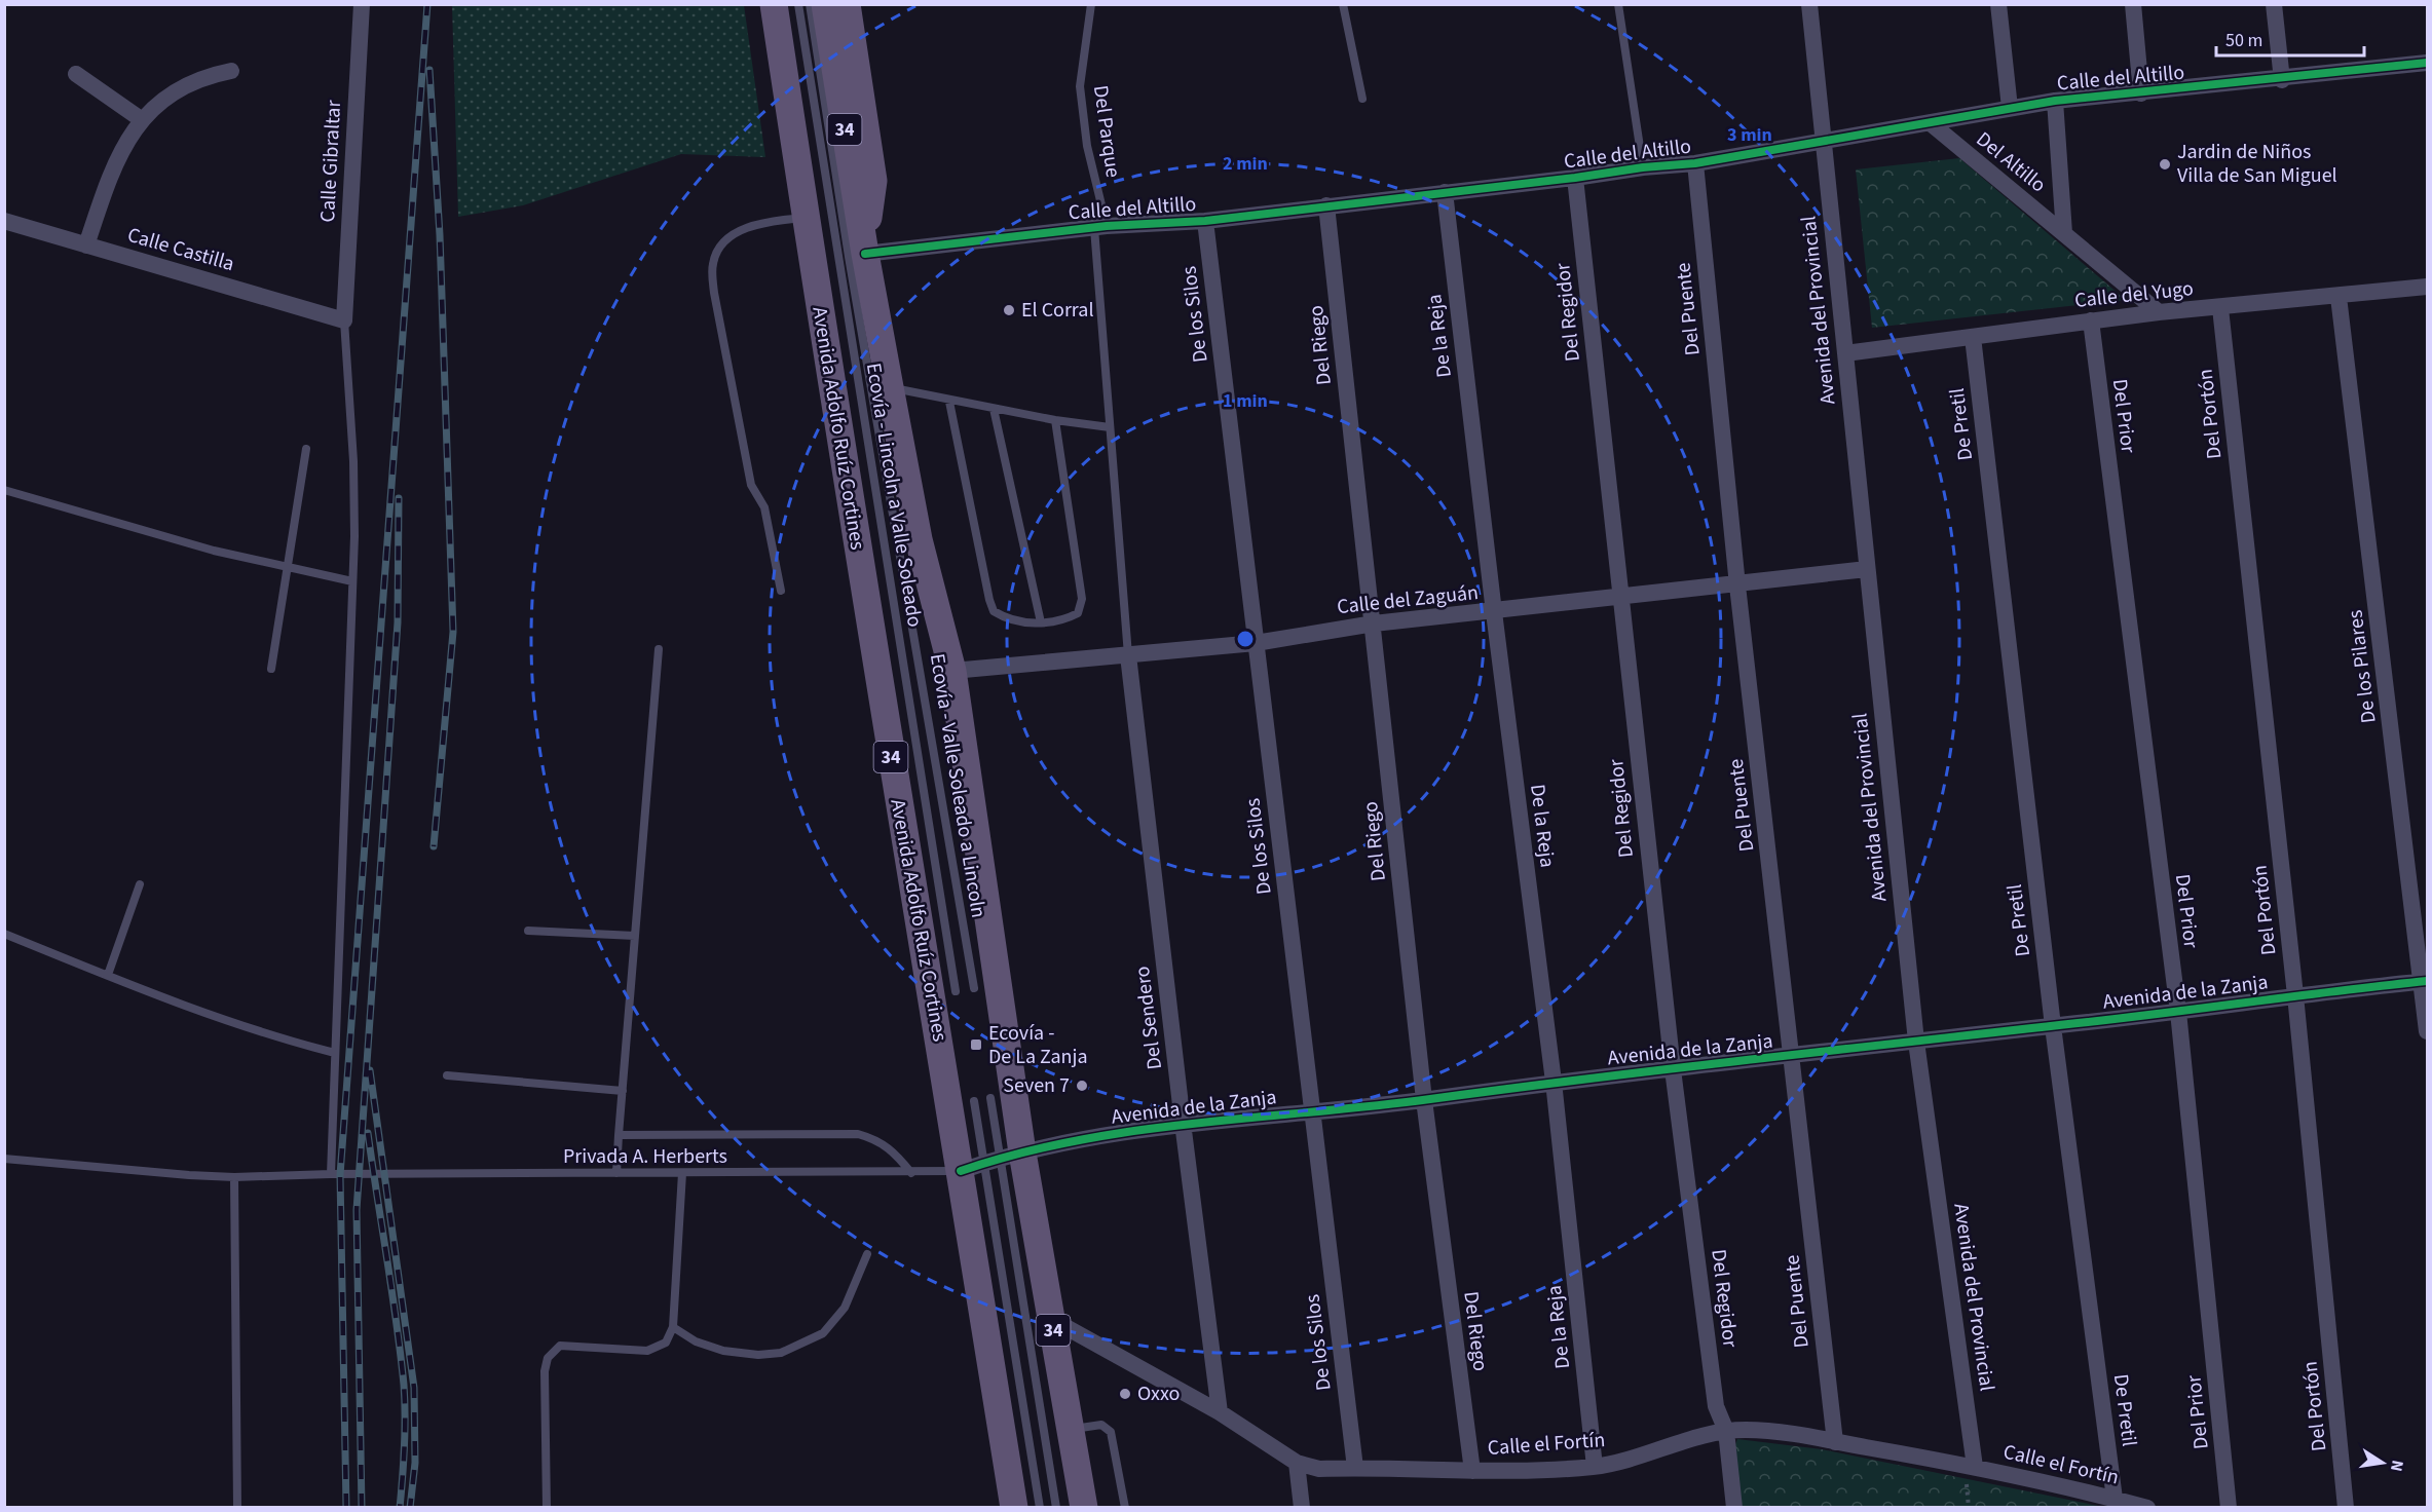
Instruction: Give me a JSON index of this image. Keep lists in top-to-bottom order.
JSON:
{
  "streets": {
    "main road": ["34", "Avenida Adolfo Ruíz Cortines"],
    "street": [
      "Calle del Altillo",
      "Calle Gibraltar",
      "Del Altillo",
      "Calle Castilla",
      "Calle del Yugo",
      "Del Puente",
      "Avenida del Provincial",
      "Del Regidor",
      "De los Silos",
      "De la Reja",
      "Del Riego",
      "Del Portón",
      "Del Prior",
      "De Pretil",
      "Calle del Zaguán",
      "De los Pilares",
      "Avenida de la Zanja",
      "Del Sendero",
      "Calle el Fortín"
    ],
    "lane": [
      "Del Parque",
      "Ecovía - Lincoln a Valle Soleado",
      "Ecovía - Valle Soleado a Lincoln",
      "Privada A. Herberts"
    ]
  },
  "crossings": [
    ["Calle del Altillo", "Del Parque"],
    ["Calle del Altillo", "Del Altillo"],
    ["Calle del Altillo", "Del Puente"],
    ["Calle del Altillo", "Avenida del Provincial"],
    ["Calle del Altillo", "Del Regidor"],
    ["Calle del Altillo", "De los Silos"],
    ["Calle del Altillo", "De la Reja"],
    ["Calle del Altillo", "Del Riego"],
    ["Calle del Altillo", "Avenida Adolfo Ruíz Cortines"],
    ["Del Parque", "Calle del Zaguán"],
    ["Del Parque", "Del Sendero"],
    ["Calle Gibraltar", "Calle Castilla"],
    ["Del Altillo", "Calle del Yugo"],
    ["Calle del Yugo", "Avenida del Provincial"],
    ["Calle del Yugo", "Del Portón"],
    ["Calle del Yugo", "Del Prior"],
    ["Calle del Yugo", "De Pretil"],
    ["Calle del Yugo", "De los Pilares"],
    ["Del Puente", "Calle del Zaguán"],
    ["Del Puente", "Avenida de la Zanja"],
    ["Del Puente", "Calle el Fortín"],
    ["Avenida del Provincial", "Calle del Zaguán"],
    ["Avenida del Provincial", "Avenida de la Zanja"],
    ["Avenida del Provincial", "Calle el Fortín"],
    ["Del Regidor", "Calle del Zaguán"],
    ["Del Regidor", "Avenida de la Zanja"],
    ["Del Regidor", "Calle el Fortín"],
    ["De los Silos", "Calle del Zaguán"],
    ["De los Silos", "Avenida de la Zanja"],
    ["De los Silos", "Calle el Fortín"],
    ["De la Reja", "Calle del Zaguán"],
    ["De la Reja", "Avenida de la Zanja"],
    ["De la Reja", "Calle el Fortín"],
    ["Del Riego", "Calle del Zaguán"],
    ["Del Riego", "Avenida de la Zanja"],
    ["Del Riego", "Calle el Fortín"],
    ["Del Portón", "Avenida de la Zanja"],
    ["Del Prior", "Avenida de la Zanja"],
    ["De Pretil", "Avenida de la Zanja"],
    ["De Pretil", "Calle el Fortín"],
    ["Avenida Adolfo Ruíz Cortines", "Calle del Zaguán"],
    ["Avenida Adolfo Ruíz Cortines", "Avenida de la Zanja"],
    ["Avenida Adolfo Ruíz Cortines", "Privada A. Herberts"],
    ["Avenida Adolfo Ruíz Cortines", "Calle el Fortín"],
    ["Calle del Zaguán", "Del Sendero"],
    ["De los Pilares", "Avenida de la Zanja"],
    ["Avenida de la Zanja", "Del Sendero"],
    ["Avenida de la Zanja", "Privada A. Herberts"],
    ["Del Sendero", "Calle el Fortín"]
  ],
  "places": {
    "other": [
      "Jardin de Niños Villa de San Miguel",
      "El Corral",
      "Seven 7",
      "Oxxo"
    ],
    "transit": ["Ecovía - De La Zanja"]
  },
  "scale_bar": "50 m",
  "north": "right",
  "rings": ["3 min", "2 min", "1 min"]
}
